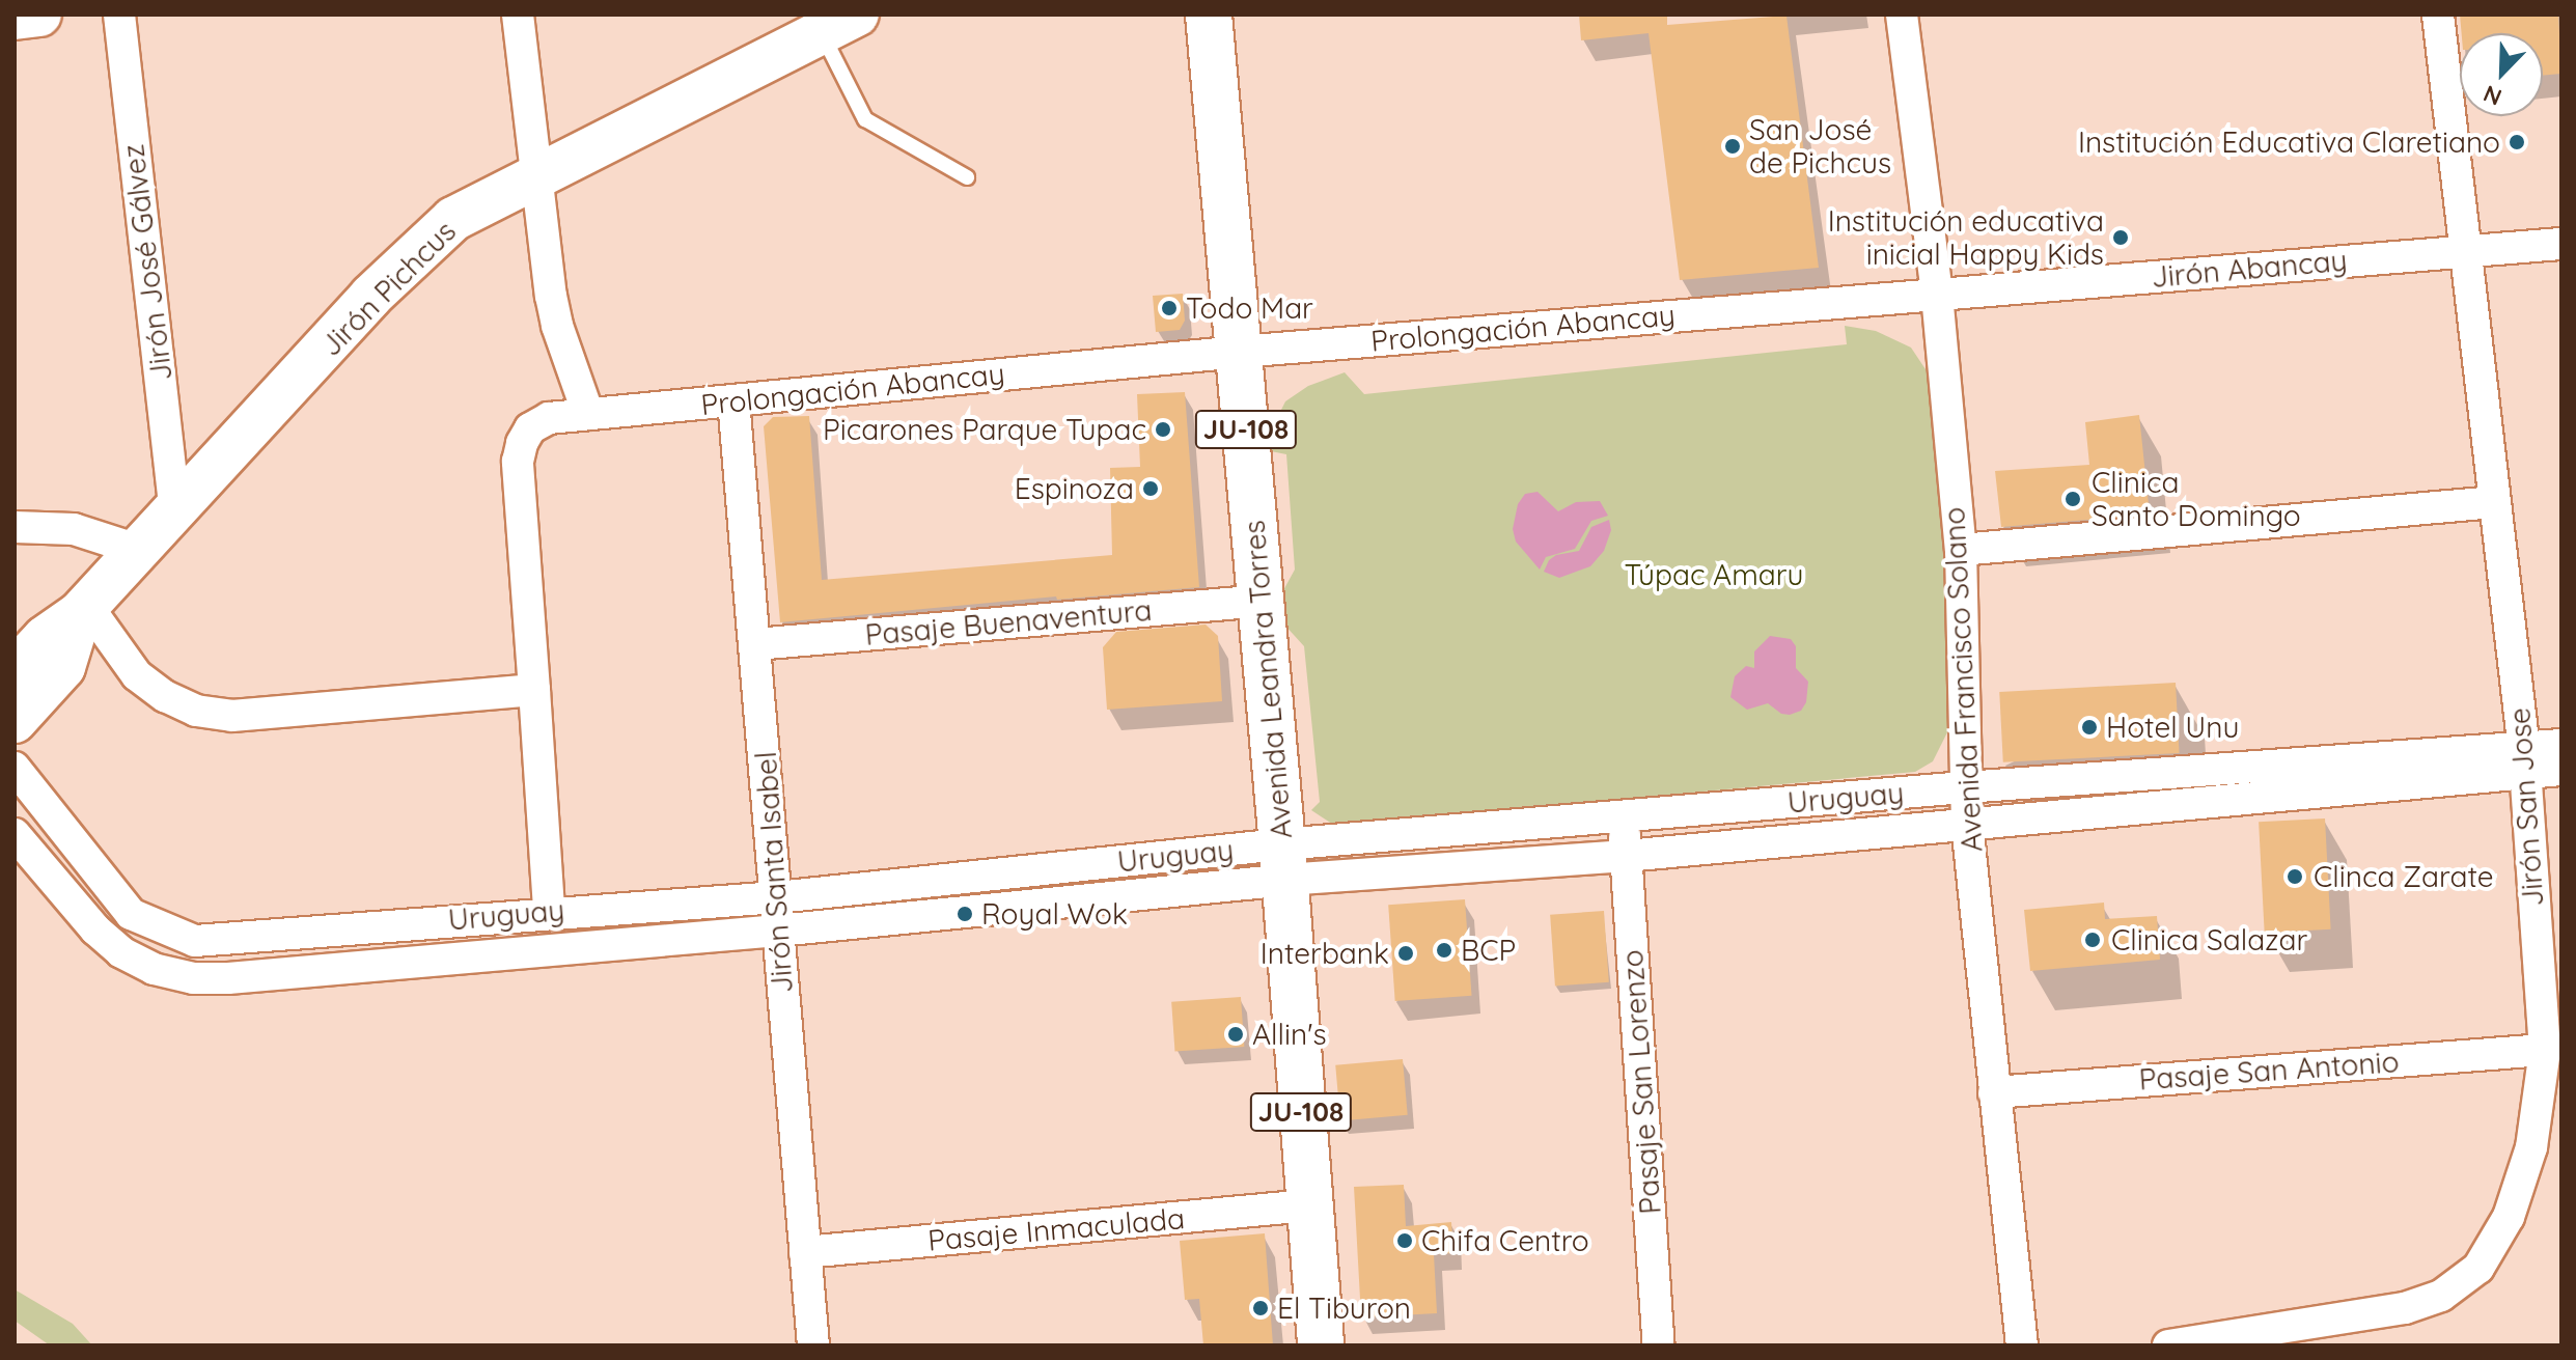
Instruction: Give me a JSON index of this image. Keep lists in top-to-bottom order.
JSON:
{
  "streets": {
    "main road": ["JU-108", "Avenida Leandra Torres"],
    "street": [
      "Jirón José Gálvez",
      "Jirón Abancay",
      "Jirón Pichcus",
      "Prolongación Abancay",
      "Pasaje Buenaventura",
      "Avenida Francisco Solano",
      "Uruguay",
      "Jirón San Jose",
      "Jirón Santa Isabel",
      "Pasaje San Antonio",
      "Pasaje San Lorenzo",
      "Pasaje Inmaculada"
    ]
  },
  "crossings": [
    ["Jirón José Gálvez", "Jirón Pichcus"],
    ["Jirón Abancay", "Prolongación Abancay"],
    ["Jirón Abancay", "Avenida Francisco Solano"],
    ["Jirón Abancay", "Jirón San Jose"],
    ["Prolongación Abancay", "Avenida Leandra Torres"],
    ["Prolongación Abancay", "Avenida Francisco Solano"],
    ["Prolongación Abancay", "Jirón Santa Isabel"],
    ["Pasaje Buenaventura", "Avenida Leandra Torres"],
    ["Pasaje Buenaventura", "Jirón Santa Isabel"],
    ["Avenida Leandra Torres", "Uruguay"],
    ["Avenida Leandra Torres", "Pasaje Inmaculada"],
    ["Avenida Francisco Solano", "Uruguay"],
    ["Avenida Francisco Solano", "Pasaje San Antonio"],
    ["Uruguay", "Jirón San Jose"],
    ["Uruguay", "Jirón Santa Isabel"],
    ["Uruguay", "Pasaje San Lorenzo"],
    ["Jirón San Jose", "Pasaje San Antonio"],
    ["Jirón Santa Isabel", "Pasaje Inmaculada"]
  ],
  "parks": ["Túpac Amaru"],
  "places": [
    "Institución Educativa Claretiano",
    "San José de Pichcus",
    "Institución educativa inicial Happy Kids",
    "Todo Mar",
    "Picarones Parque Tupac",
    "Espinoza",
    "Clinica Santo Domingo",
    "Hotel Unu",
    "Clinca Zarate",
    "Royal Wok",
    "Clinica Salazar",
    "BCP",
    "Interbank",
    "Allin's",
    "Chifa Centro",
    "El Tiburon"
  ],
  "north": "bottom left"
}
